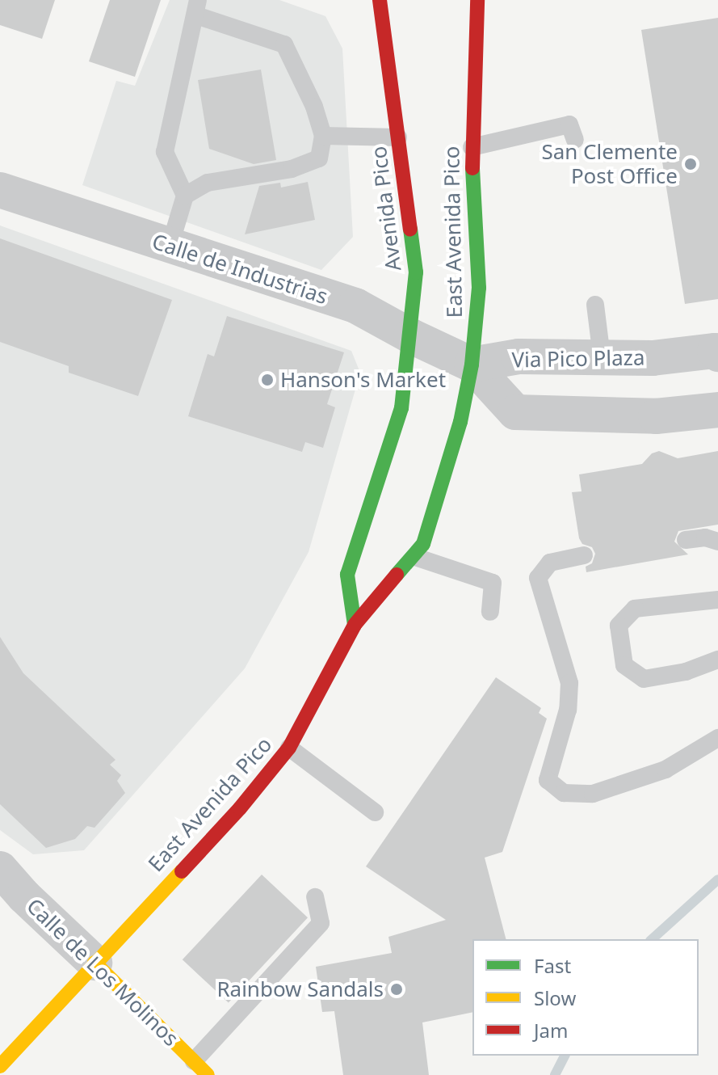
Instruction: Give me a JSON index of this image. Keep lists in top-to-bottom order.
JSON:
{
  "streets": {
    "main road": ["Avenida Pico", "East Avenida Pico", "Calle de Los Molinos"],
    "street": ["Calle de Industrias", "Via Pico Plaza"]
  },
  "crossings": [
    ["Avenida Pico", "Calle de Industrias"],
    ["East Avenida Pico", "Calle de Industrias"],
    ["East Avenida Pico", "Via Pico Plaza"],
    ["East Avenida Pico", "Calle de Los Molinos"],
    ["Calle de Industrias", "Via Pico Plaza"]
  ],
  "places": ["San Clemente Post Office", "Hanson's Market", "Rainbow Sandals"],
  "legend": ["Fast", "Slow", "Jam"]
}
